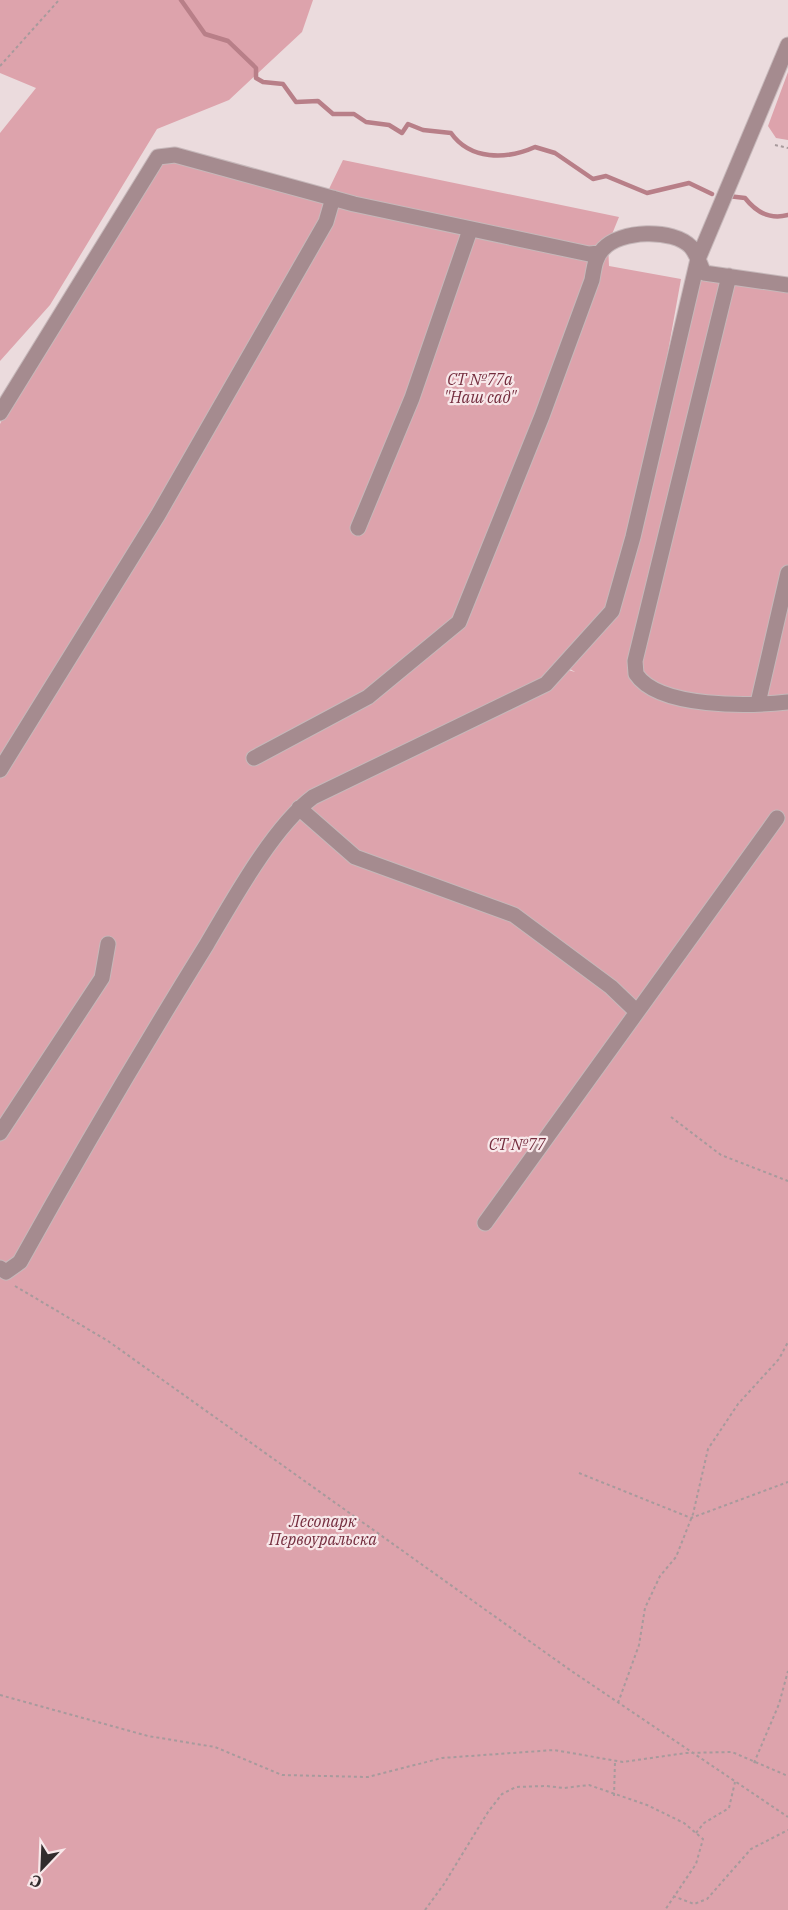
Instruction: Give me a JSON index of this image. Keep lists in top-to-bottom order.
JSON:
{
  "parks": ["СТ №77а \"Наш сад\"", "СТ №77", "Лесопарк Первоуральска"],
  "north": "bottom left"
}
